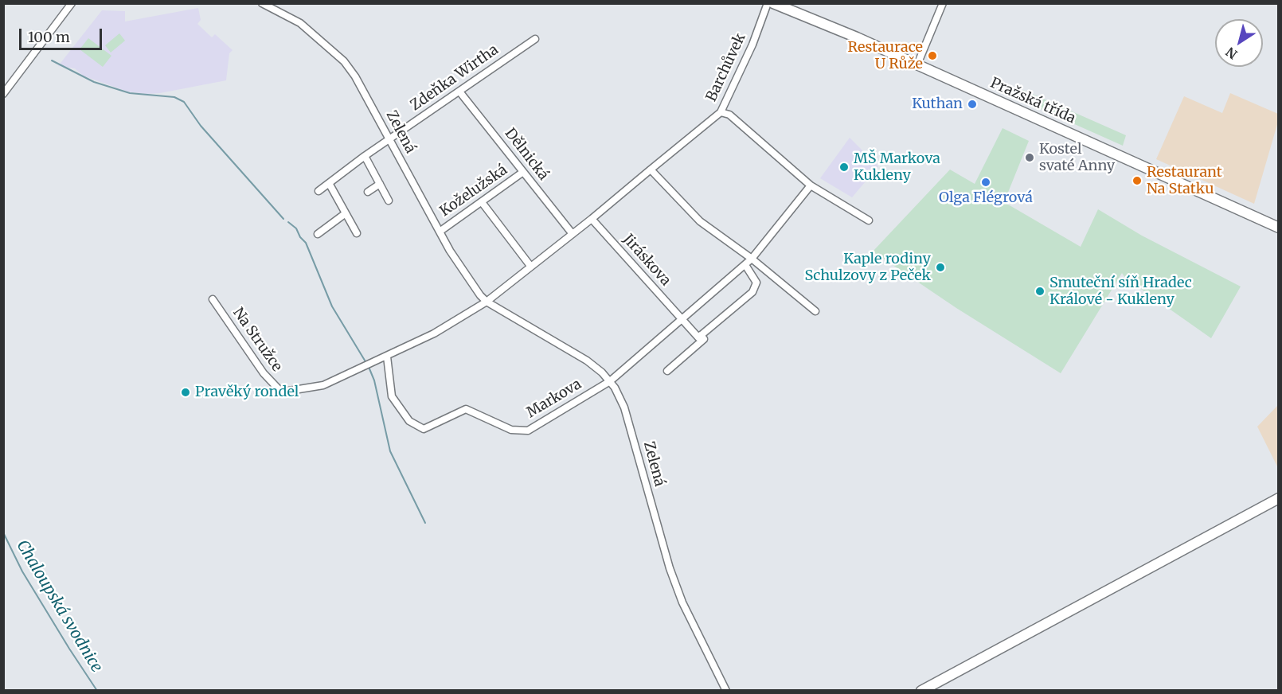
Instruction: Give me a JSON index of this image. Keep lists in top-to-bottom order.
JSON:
{
  "streets": {
    "street": [
      "Barchůvek",
      "Zdeňka Wirtha",
      "Pražská třída",
      "Zelená",
      "Dělnická",
      "Koželužská",
      "Jiráskova",
      "Na Stružce",
      "Markova"
    ]
  },
  "crossings": [
    ["Zdeňka Wirtha", "Zelená"],
    ["Zdeňka Wirtha", "Dělnická"],
    ["Zelená", "Koželužská"],
    ["Zelená", "Markova"],
    ["Dělnická", "Koželužská"],
    ["Jiráskova", "Markova"],
    ["Na Stružce", "Markova"]
  ],
  "water": ["Chaloupská svodnice"],
  "places": [
    "Restaurace U Růže",
    "Kuthan",
    "Kostel svaté Anny",
    "MŠ Markova Kukleny",
    "Restaurant Na Statku",
    "Olga Flégrová",
    "Kaple rodiny Schulzovy z Peček",
    "Smuteční síň Hradec Králové - Kukleny",
    "Pravěký rondel"
  ],
  "scale_bar": "100 m",
  "north": "bottom left"
}
